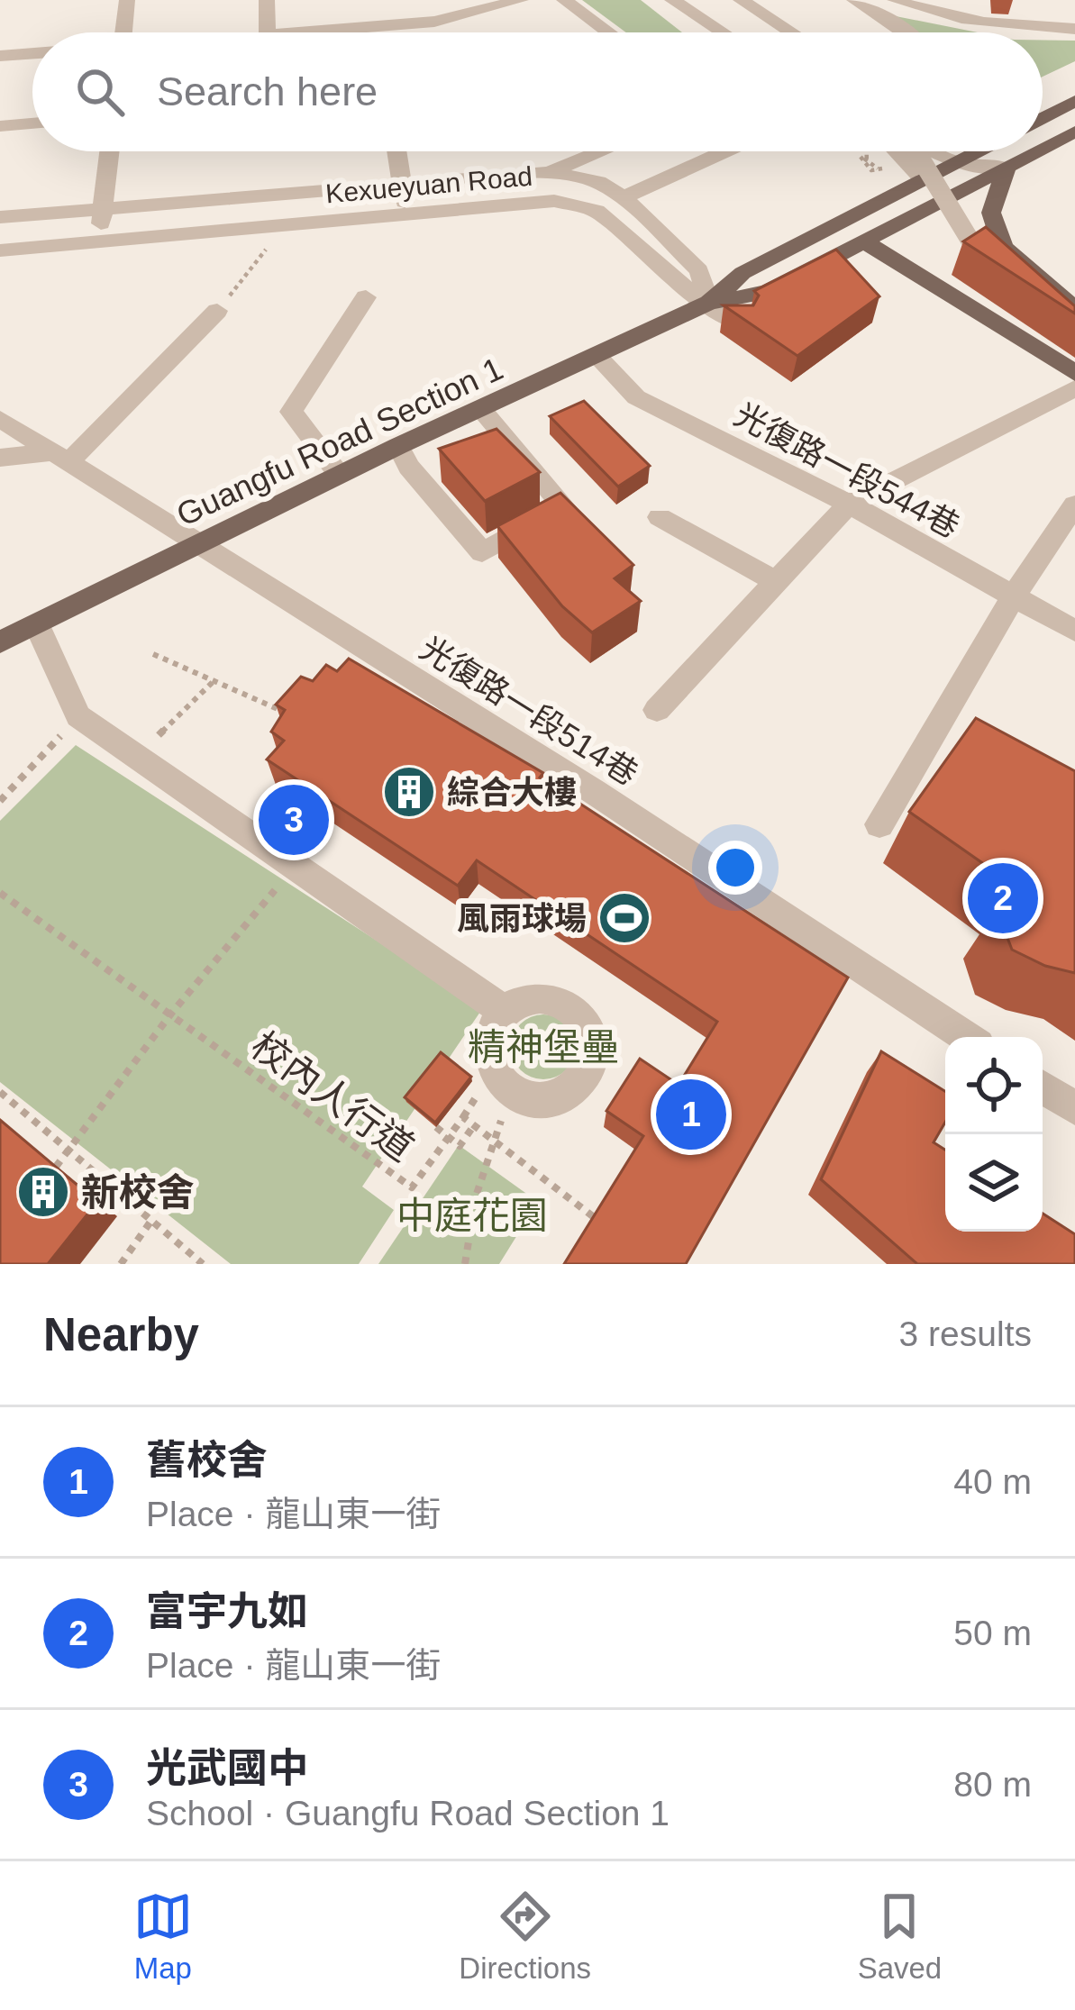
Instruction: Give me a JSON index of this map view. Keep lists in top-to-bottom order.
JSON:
{
  "streets": {
    "main road": ["Guangfu Road Section 1"],
    "street": ["Kexueyuan Road", "光復路一段544巷", "光復路一段514巷"],
    "path": ["校內人行道"]
  },
  "crossings": [
    ["Kexueyuan Road", "Guangfu Road Section 1"],
    ["Guangfu Road Section 1", "光復路一段544巷"],
    ["Guangfu Road Section 1", "光復路一段514巷"]
  ],
  "parks": ["精神堡壘", "中庭花園"],
  "places": {
    "building": ["綜合大樓", "新校舍"],
    "sports": ["風雨球場"]
  },
  "page": {
    "search": "Search here",
    "pins": ["3", "2", "1"],
    "heading": ["Nearby", "3 results"],
    "list": [
      {
        "mark": "1",
        "name": "舊校舍",
        "note": "Place · 龍山東一街",
        "value": "40 m"
      },
      {
        "mark": "2",
        "name": "富宇九如",
        "note": "Place · 龍山東一街",
        "value": "50 m"
      },
      {
        "mark": "3",
        "name": "光武國中",
        "note": "School · Guangfu Road Section 1",
        "value": "80 m"
      }
    ],
    "nav": ["Map", "Directions", "Saved"]
  }
}
